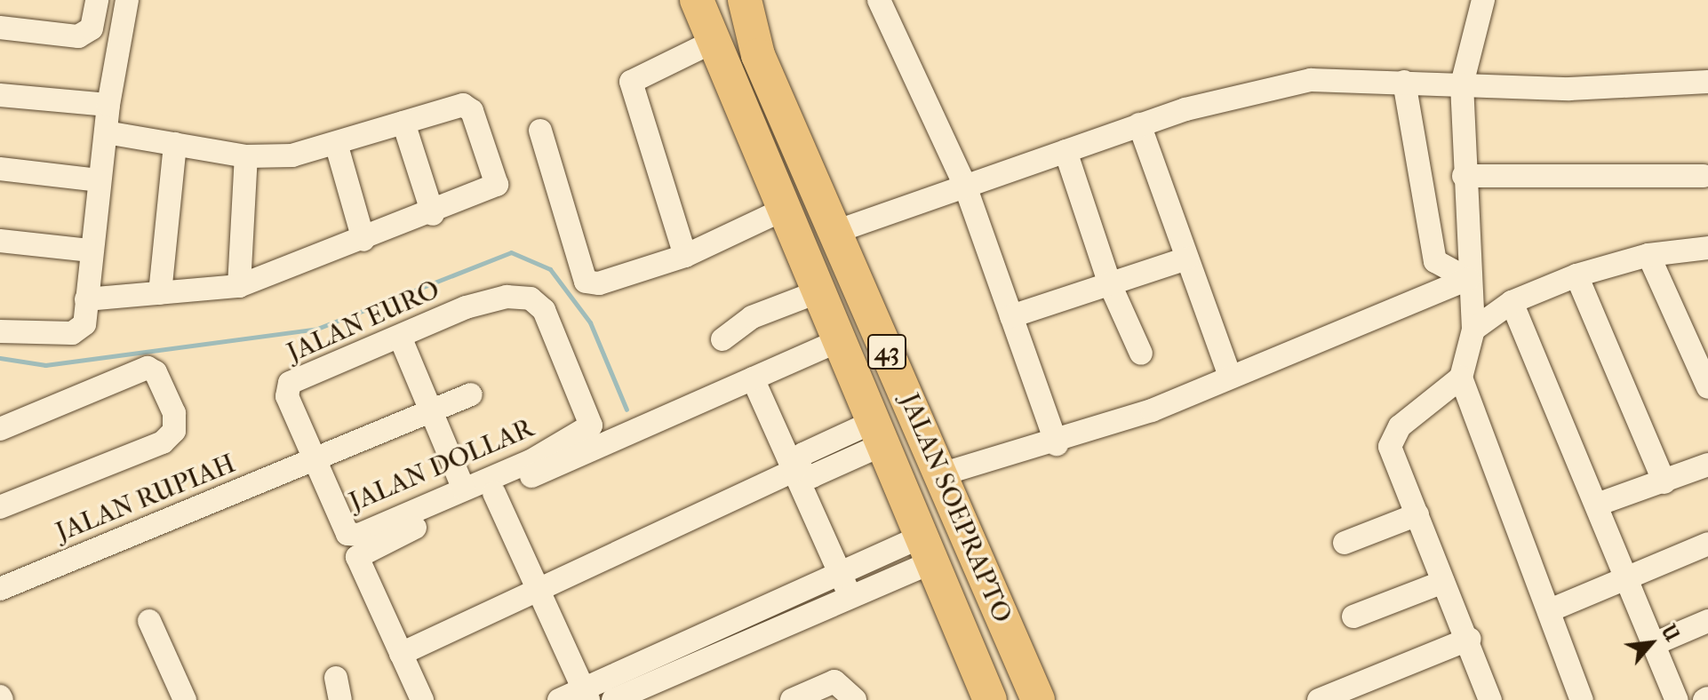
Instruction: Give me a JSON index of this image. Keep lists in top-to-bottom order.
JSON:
{
  "streets": {
    "highway": ["43", "JALAN SOEPRAPTO"],
    "street": ["JALAN EURO", "JALAN DOLLAR", "JALAN RUPIAH"]
  },
  "crossings": [
    ["JALAN EURO", "JALAN DOLLAR"],
    ["JALAN EURO", "JALAN RUPIAH"],
    ["JALAN DOLLAR", "JALAN RUPIAH"]
  ],
  "north": "top right"
}
